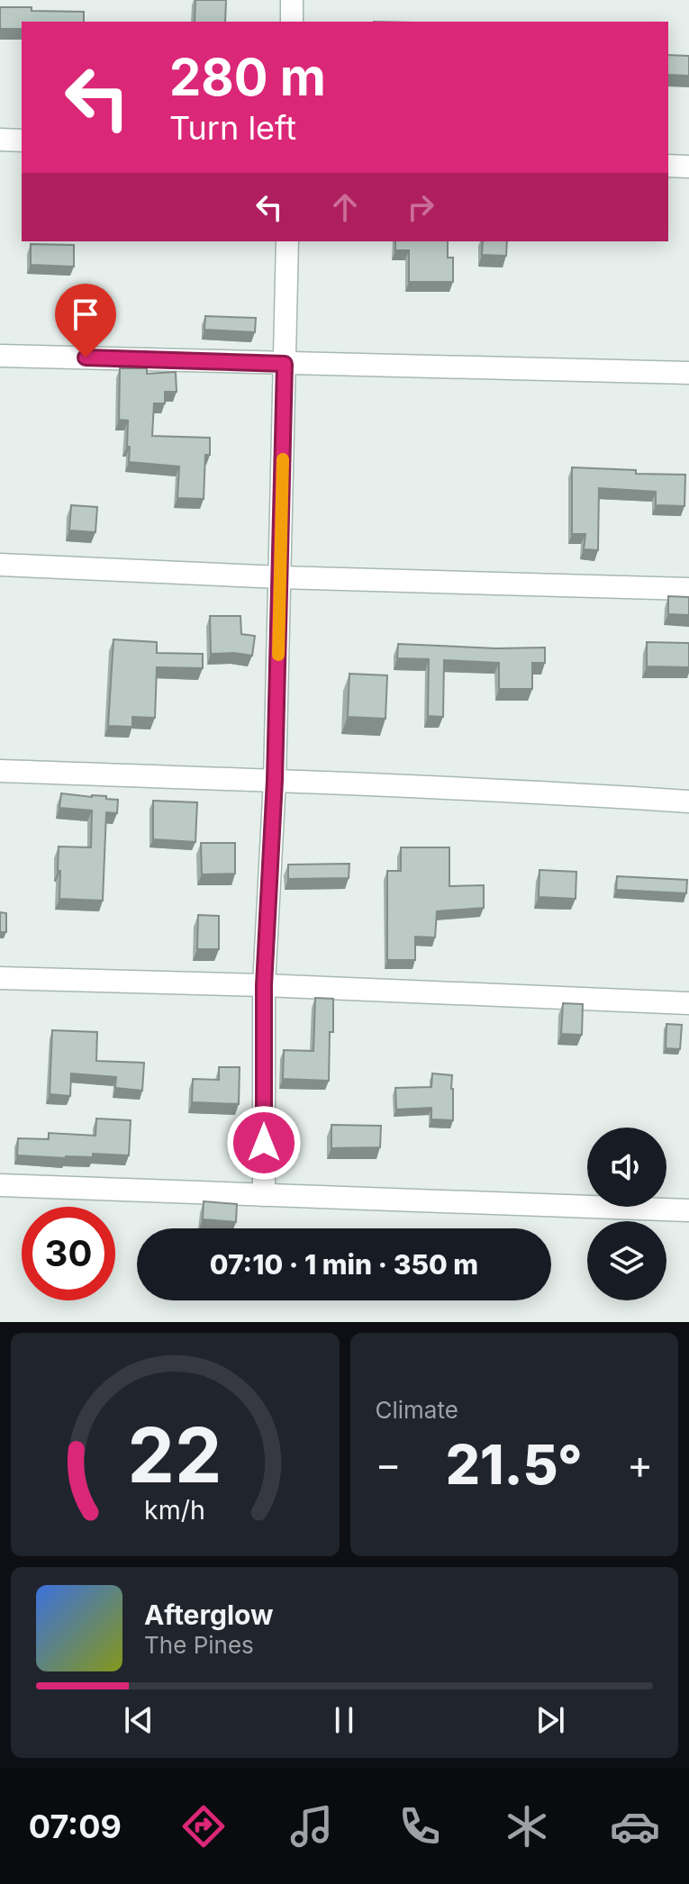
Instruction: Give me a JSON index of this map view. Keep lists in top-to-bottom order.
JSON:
{
  "page": {
    "turn": ["280 m", "Turn left"],
    "limit": "30",
    "trip": "07:10 · 1 min · 350 m",
    "tile": "Climate",
    "heat": ["−", "21.5°", "+"],
    "song": ["Afterglow", "The Pines"],
    "tabs": "07:09",
    "gauge": ["22", "km/h"]
  }
}
